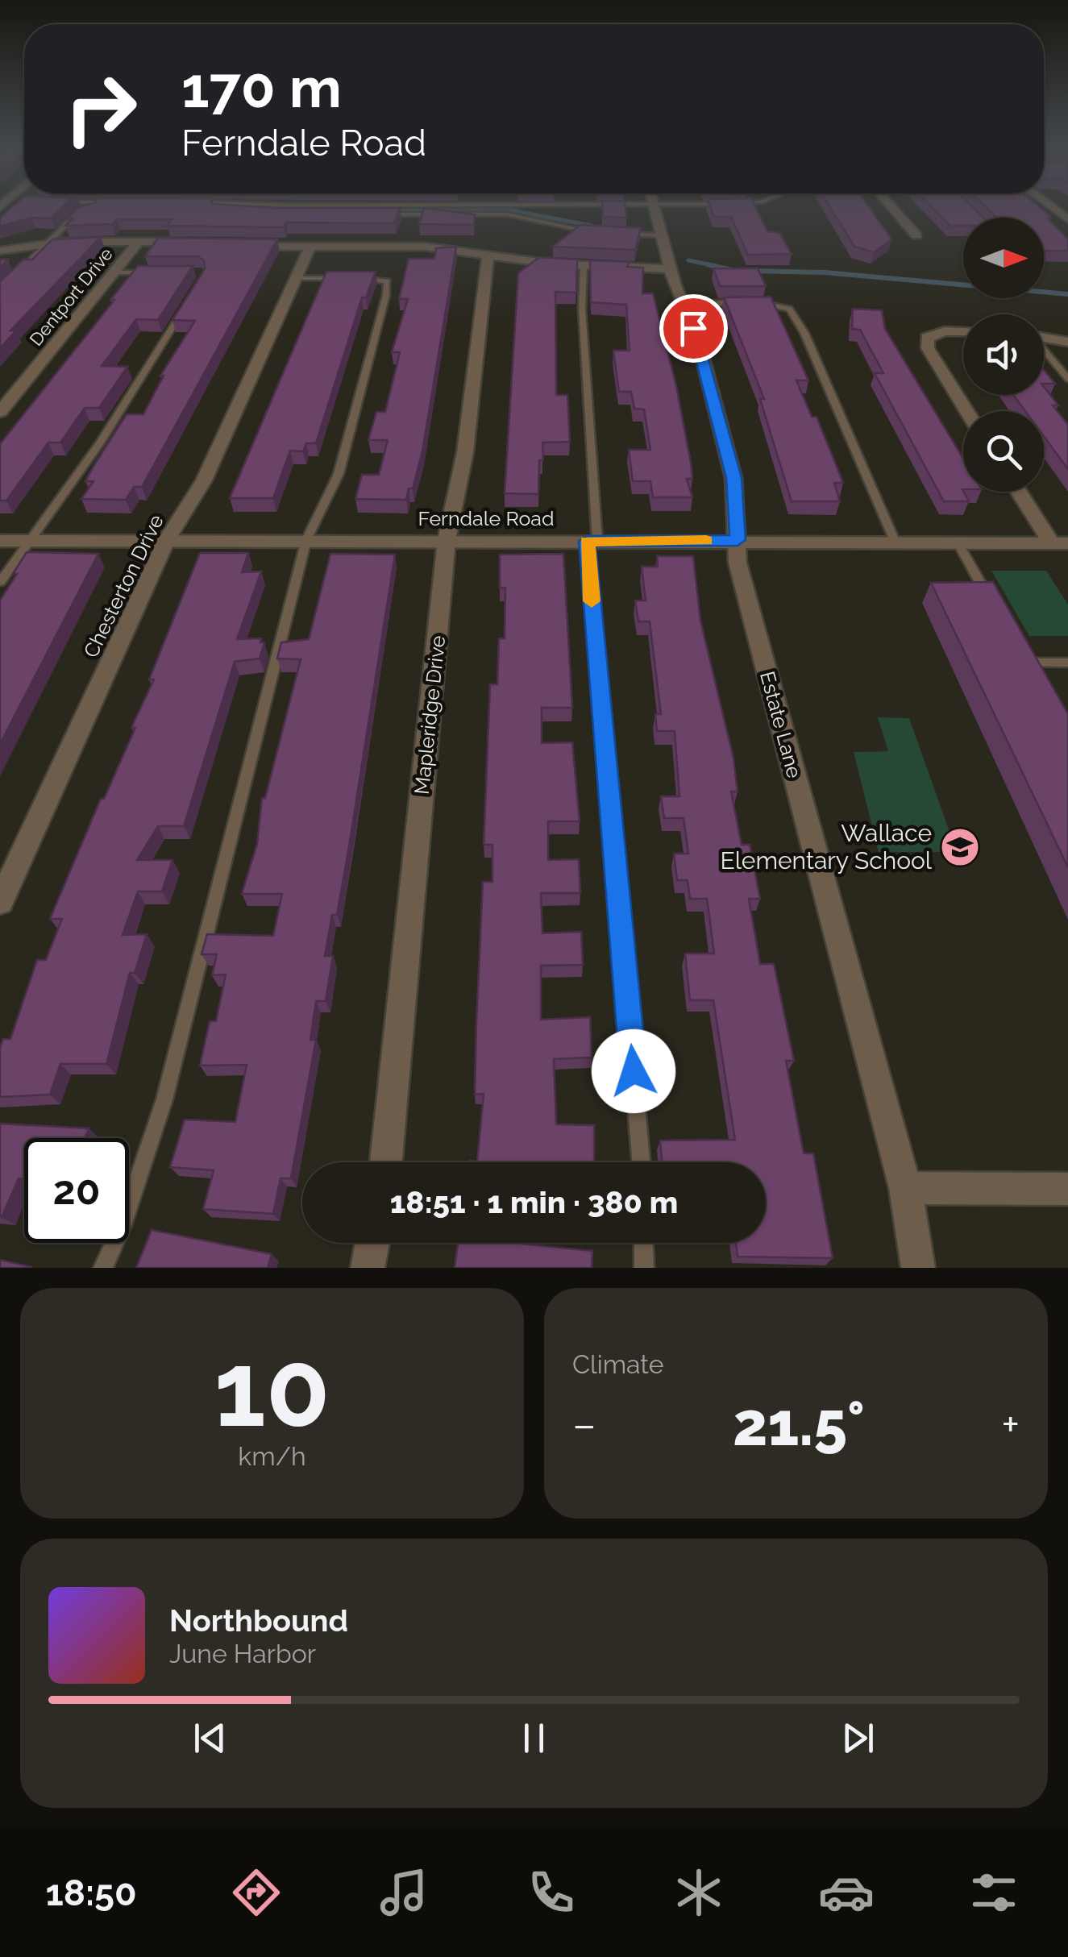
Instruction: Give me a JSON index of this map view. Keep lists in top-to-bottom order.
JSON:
{
  "streets": {
    "street": [
      "Dentport Drive",
      "Ferndale Road",
      "Chesterton Drive",
      "Mapleridge Drive",
      "Estate Lane"
    ]
  },
  "crossings": [
    ["Ferndale Road", "Chesterton Drive"],
    ["Ferndale Road", "Mapleridge Drive"],
    ["Ferndale Road", "Estate Lane"]
  ],
  "places": {
    "school or university": ["Wallace Elementary School"]
  },
  "north": "right",
  "page": {
    "turn": ["170 m", "Ferndale Road"],
    "limit": "20",
    "trip": "18:51 · 1 min · 380 m",
    "tile": [
      ["10", "km/h"],
      "Climate"
    ],
    "heat": ["−", "21.5°", "+"],
    "song": ["Northbound", "June Harbor"],
    "tabs": "18:50"
  }
}
